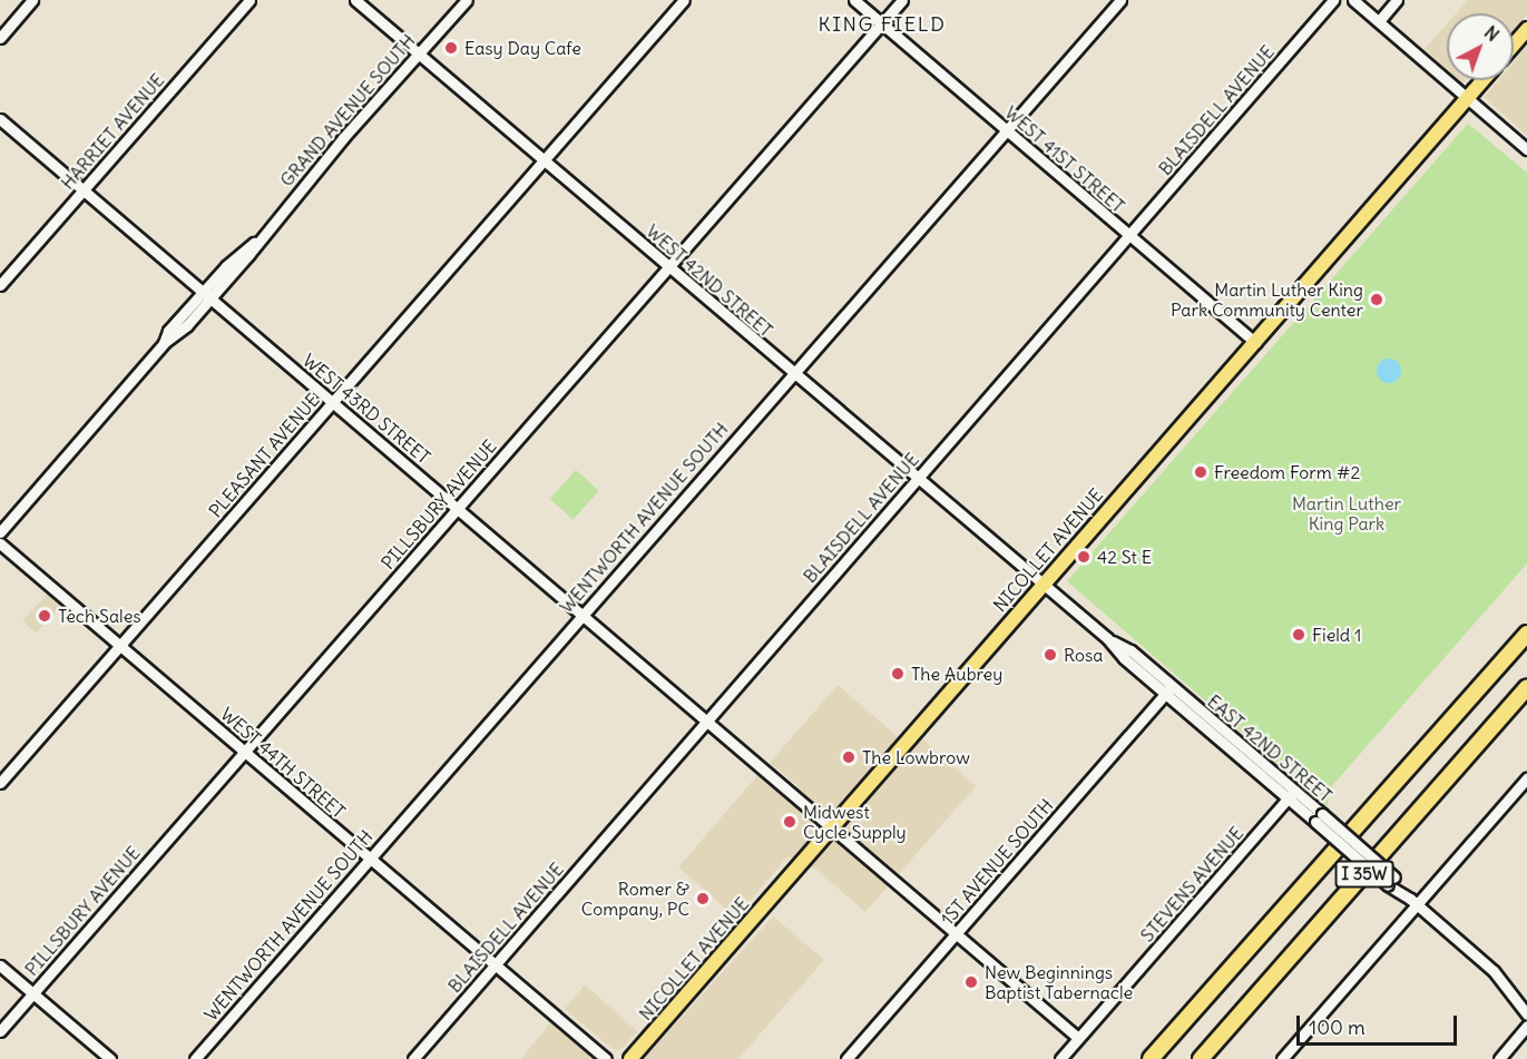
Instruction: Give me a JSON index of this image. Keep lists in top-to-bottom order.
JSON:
{
  "streets": {
    "highway": ["I 35W"],
    "main road": ["NICOLLET AVENUE"],
    "street": [
      "GRAND AVENUE SOUTH",
      "BLAISDELL AVENUE",
      "HARRIET AVENUE",
      "WEST 41ST STREET",
      "WEST 42ND STREET",
      "WEST 43RD STREET",
      "PLEASANT AVENUE",
      "PILLSBURY AVENUE",
      "WENTWORTH AVENUE SOUTH",
      "EAST 42ND STREET",
      "WEST 44TH STREET",
      "1ST AVENUE SOUTH",
      "STEVENS AVENUE"
    ]
  },
  "crossings": [
    ["GRAND AVENUE SOUTH", "WEST 42ND STREET"],
    ["GRAND AVENUE SOUTH", "WEST 43RD STREET"],
    ["BLAISDELL AVENUE", "WEST 41ST STREET"],
    ["BLAISDELL AVENUE", "WEST 42ND STREET"],
    ["BLAISDELL AVENUE", "WEST 43RD STREET"],
    ["BLAISDELL AVENUE", "WEST 44TH STREET"],
    ["HARRIET AVENUE", "WEST 43RD STREET"],
    ["WEST 41ST STREET", "PILLSBURY AVENUE"],
    ["WEST 41ST STREET", "WENTWORTH AVENUE SOUTH"],
    ["WEST 41ST STREET", "NICOLLET AVENUE"],
    ["WEST 42ND STREET", "PLEASANT AVENUE"],
    ["WEST 42ND STREET", "PILLSBURY AVENUE"],
    ["WEST 42ND STREET", "WENTWORTH AVENUE SOUTH"],
    ["WEST 42ND STREET", "NICOLLET AVENUE"],
    ["WEST 42ND STREET", "EAST 42ND STREET"],
    ["WEST 43RD STREET", "PLEASANT AVENUE"],
    ["WEST 43RD STREET", "PILLSBURY AVENUE"],
    ["WEST 43RD STREET", "WENTWORTH AVENUE SOUTH"],
    ["WEST 43RD STREET", "NICOLLET AVENUE"],
    ["WEST 43RD STREET", "1ST AVENUE SOUTH"],
    ["WEST 43RD STREET", "STEVENS AVENUE"],
    ["PLEASANT AVENUE", "WEST 44TH STREET"],
    ["PILLSBURY AVENUE", "WEST 44TH STREET"],
    ["WENTWORTH AVENUE SOUTH", "WEST 44TH STREET"],
    ["NICOLLET AVENUE", "EAST 42ND STREET"],
    ["EAST 42ND STREET", "1ST AVENUE SOUTH"],
    ["EAST 42ND STREET", "STEVENS AVENUE"]
  ],
  "districts": ["KING FIELD"],
  "parks": ["Martin Luther King Park"],
  "places": [
    "Easy Day Cafe",
    "Martin Luther King Park Community Center",
    "Freedom Form #2",
    "42 St E",
    "Tech Sales",
    "Field 1",
    "Rosa",
    "The Aubrey",
    "The Lowbrow",
    "Midwest Cycle Supply",
    "Romer & Company, PC",
    "New Beginnings Baptist Tabernacle"
  ],
  "scale_bar": "100 m",
  "north": "top right"
}
